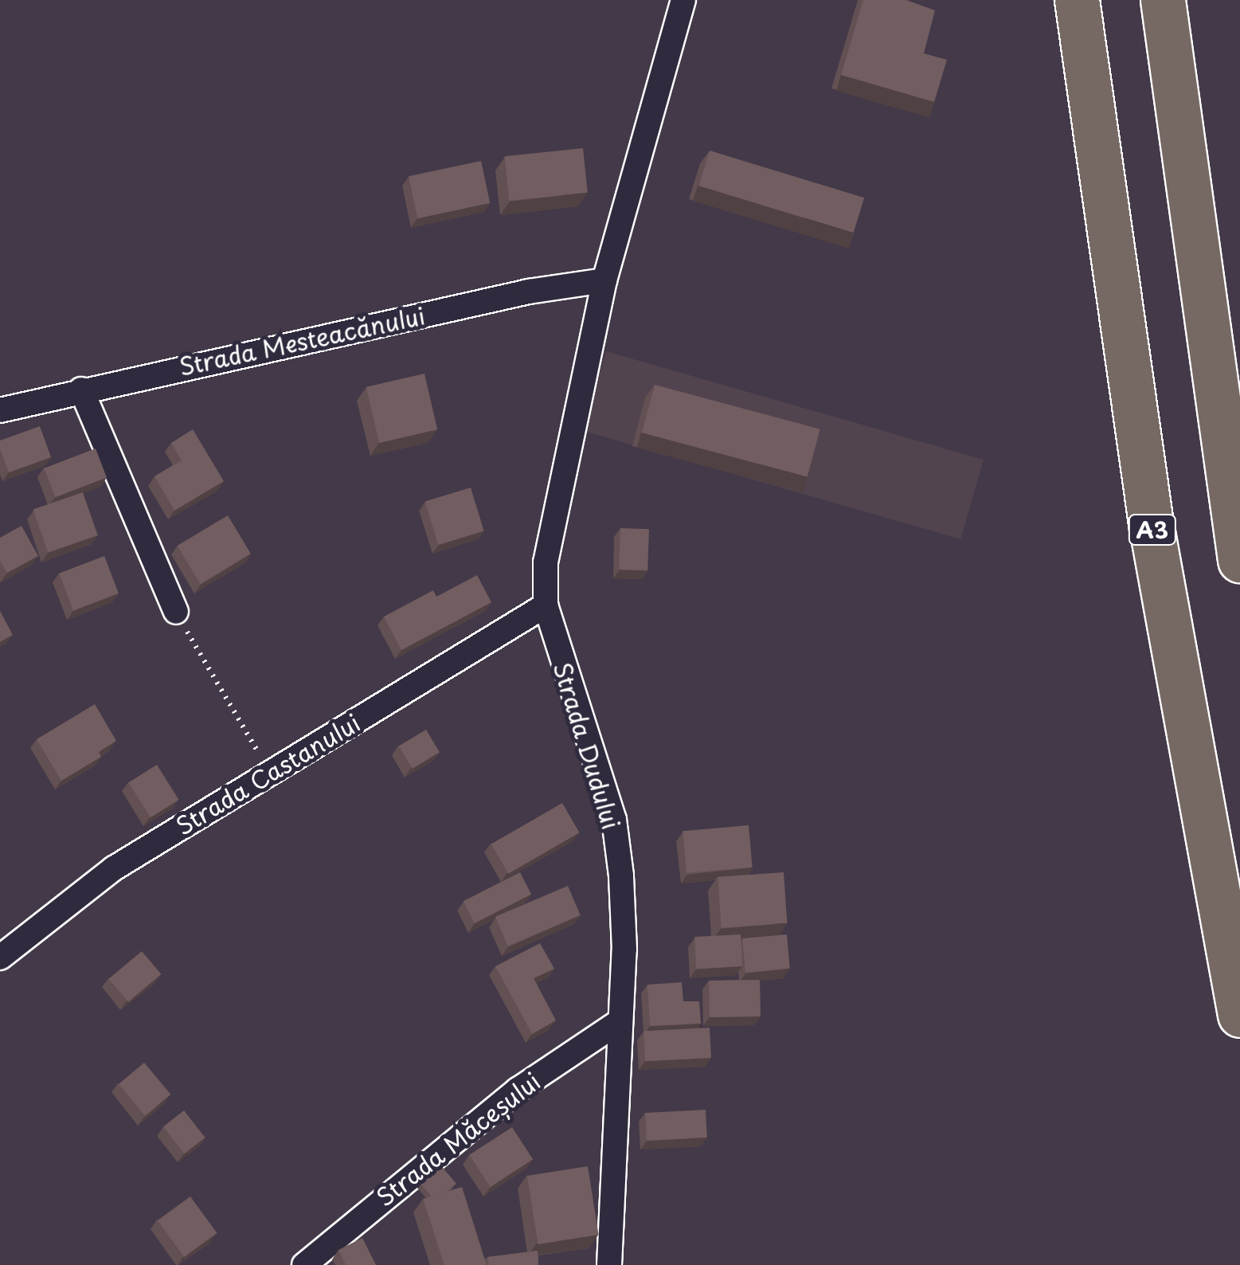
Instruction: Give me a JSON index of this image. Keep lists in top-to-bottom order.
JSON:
{
  "streets": {
    "highway": ["A3"],
    "street": [
      "Strada Mesteacănului",
      "Strada Dudului",
      "Strada Castanului",
      "Strada Măceșului"
    ]
  },
  "crossings": [
    ["Strada Mesteacănului", "Strada Dudului"],
    ["Strada Dudului", "Strada Castanului"],
    ["Strada Dudului", "Strada Măceșului"]
  ]
}
